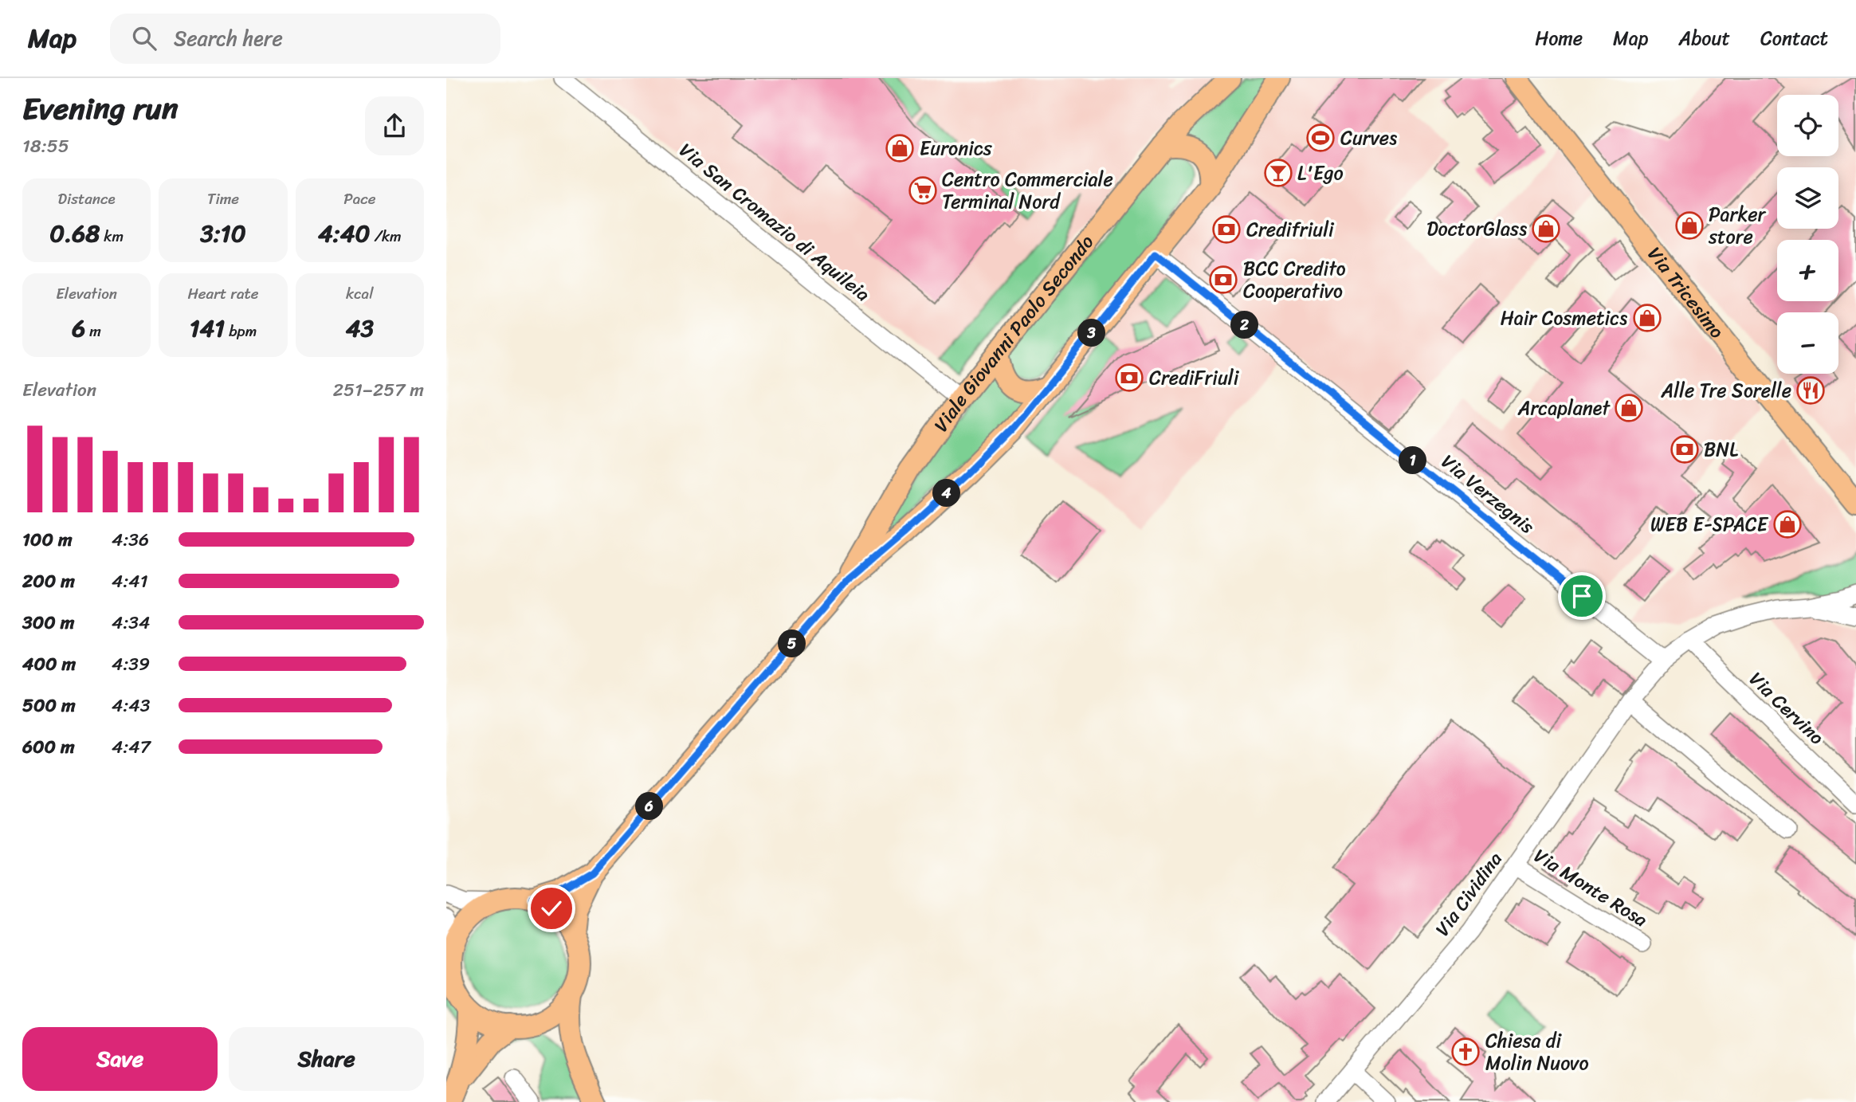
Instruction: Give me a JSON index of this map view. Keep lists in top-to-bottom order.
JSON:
{
  "streets": {
    "main road": ["Via Tricesimo", "Viale Giovanni Paolo Secondo"],
    "street": [
      "Via San Cromazio di Aquileia",
      "Via Verzegnis",
      "Via Cervino",
      "Via Monte Rosa",
      "Via Cividina"
    ]
  },
  "crossings": [
    ["Via San Cromazio di Aquileia", "Viale Giovanni Paolo Secondo"],
    ["Viale Giovanni Paolo Secondo", "Via Verzegnis"],
    ["Via Verzegnis", "Via Cividina"],
    ["Via Cervino", "Via Cividina"],
    ["Via Monte Rosa", "Via Cividina"]
  ],
  "places": {
    "sports": ["Curves"],
    "shop": [
      "Euronics",
      "Parker store",
      "DoctorGlass",
      "Hair Cosmetics",
      "Arcaplanet",
      "WEB E-SPACE"
    ],
    "bar": ["L'Ego"],
    "supermarket": ["Centro Commerciale Terminal Nord"],
    "bank": [
      "Credifriuli",
      "BCC Credito Cooperativo",
      "CrediFriuli",
      "BNL"
    ],
    "restaurant": ["Alle Tre Sorelle"],
    "church": ["Chiesa di Molin Nuovo"]
  },
  "page": {
    "header": "Map",
    "search": "Search here",
    "nav": [
      "Home",
      "Map",
      "About",
      "Contact"
    ],
    "heading": ["Evening run", "18:55"],
    "map_buttons": ["+", "−"],
    "stats": [
      ["Distance", "0.68 km"],
      ["Time", "3:10"],
      ["Pace", "4:40 /km"],
      ["Elevation", "6 m"],
      ["Heart rate", "141 bpm"],
      ["kcal", "43"]
    ],
    "pins": [
      "2",
      "3",
      "1",
      "4",
      "5",
      "6"
    ],
    "chart": ["Elevation", "251–257 m"],
    "list": [
      {
        "name": "100 m",
        "note": "4:36"
      },
      {
        "name": "200 m",
        "note": "4:41"
      },
      {
        "name": "300 m",
        "note": "4:34"
      },
      {
        "name": "400 m",
        "note": "4:39"
      },
      {
        "name": "500 m",
        "note": "4:43"
      },
      {
        "name": "600 m",
        "note": "4:47"
      }
    ],
    "buttons": ["Save", "Share"]
  }
}
